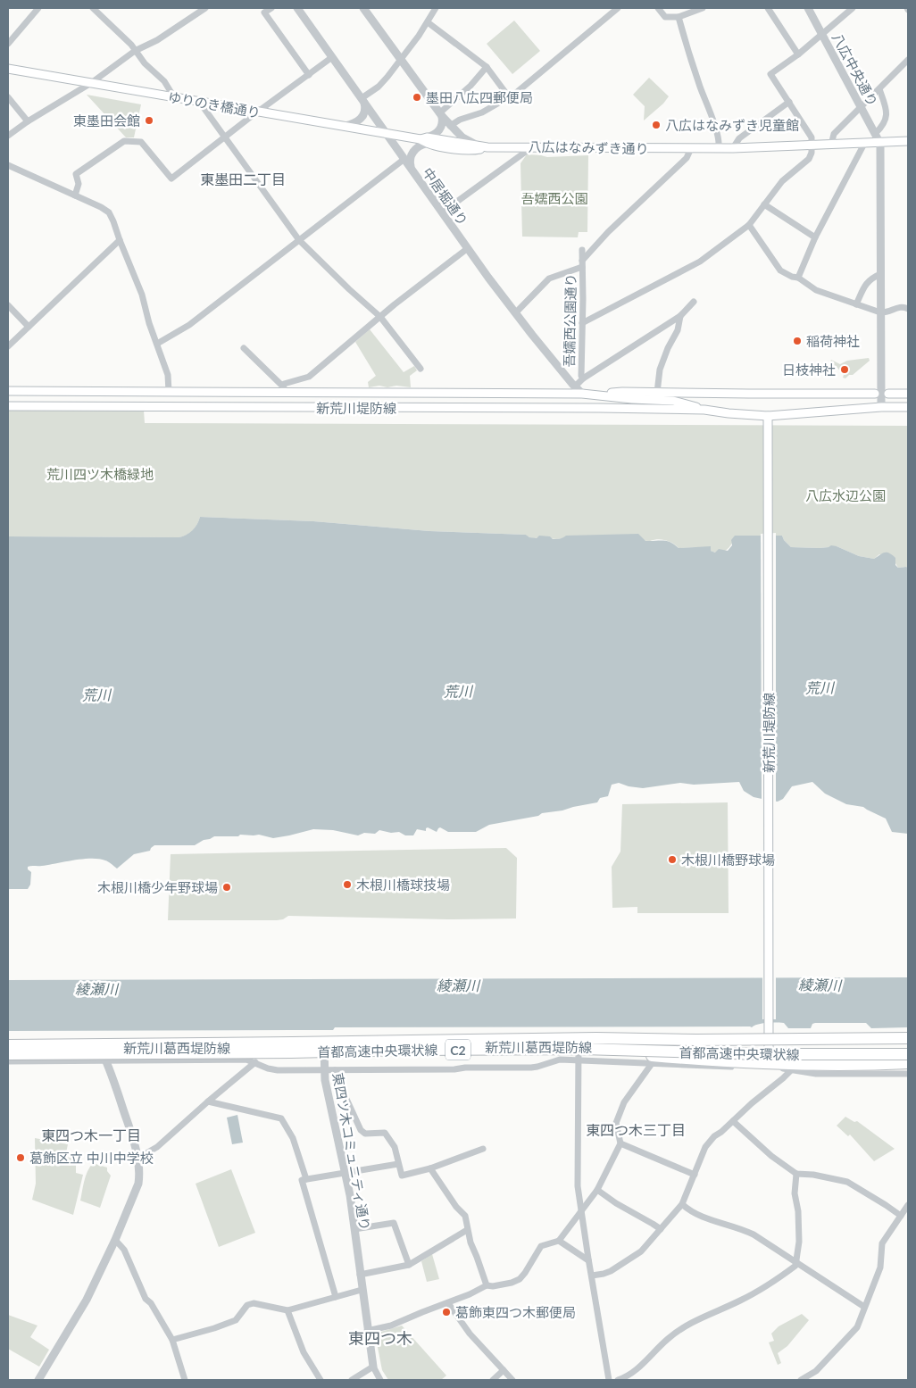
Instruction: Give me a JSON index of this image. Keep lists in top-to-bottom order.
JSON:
{
  "streets": {
    "highway": ["C2", "首都高速中央環状線"],
    "main road": [
      "ゆりのき橋通り",
      "八広はなみずき通り",
      "新荒川堤防線",
      "新荒川葛西堤防線"
    ],
    "street": [
      "八広中央通り",
      "中居堀通り",
      "吾嬬西公園通り",
      "東四ツ木コミュニティ通り"
    ]
  },
  "crossings": [
    ["八広中央通り", "八広はなみずき通り"],
    ["ゆりのき橋通り", "八広はなみずき通り"],
    ["ゆりのき橋通り", "中居堀通り"],
    ["中居堀通り", "吾嬬西公園通り"],
    ["中居堀通り", "新荒川堤防線"],
    ["新荒川堤防線", "新荒川葛西堤防線"],
    ["新荒川葛西堤防線", "首都高速中央環状線"],
    ["新荒川葛西堤防線", "東四ツ木コミュニティ通り"]
  ],
  "districts": [
    "東墨田二丁目",
    "東四つ木三丁目",
    "東四つ木一丁目",
    "東四つ木"
  ],
  "water": ["荒川", "綾瀬川"],
  "parks": ["吾嬬西公園", "荒川四ツ木橋緑地", "八広水辺公園"],
  "places": [
    "墨田八広四郵便局",
    "東墨田会館",
    "八広はなみずき児童館",
    "稲荷神社",
    "日枝神社",
    "木根川橋野球場",
    "木根川橋球技場",
    "木根川橋少年野球場",
    "葛飾区立 中川中学校",
    "葛飾東四つ木郵便局"
  ]
}
